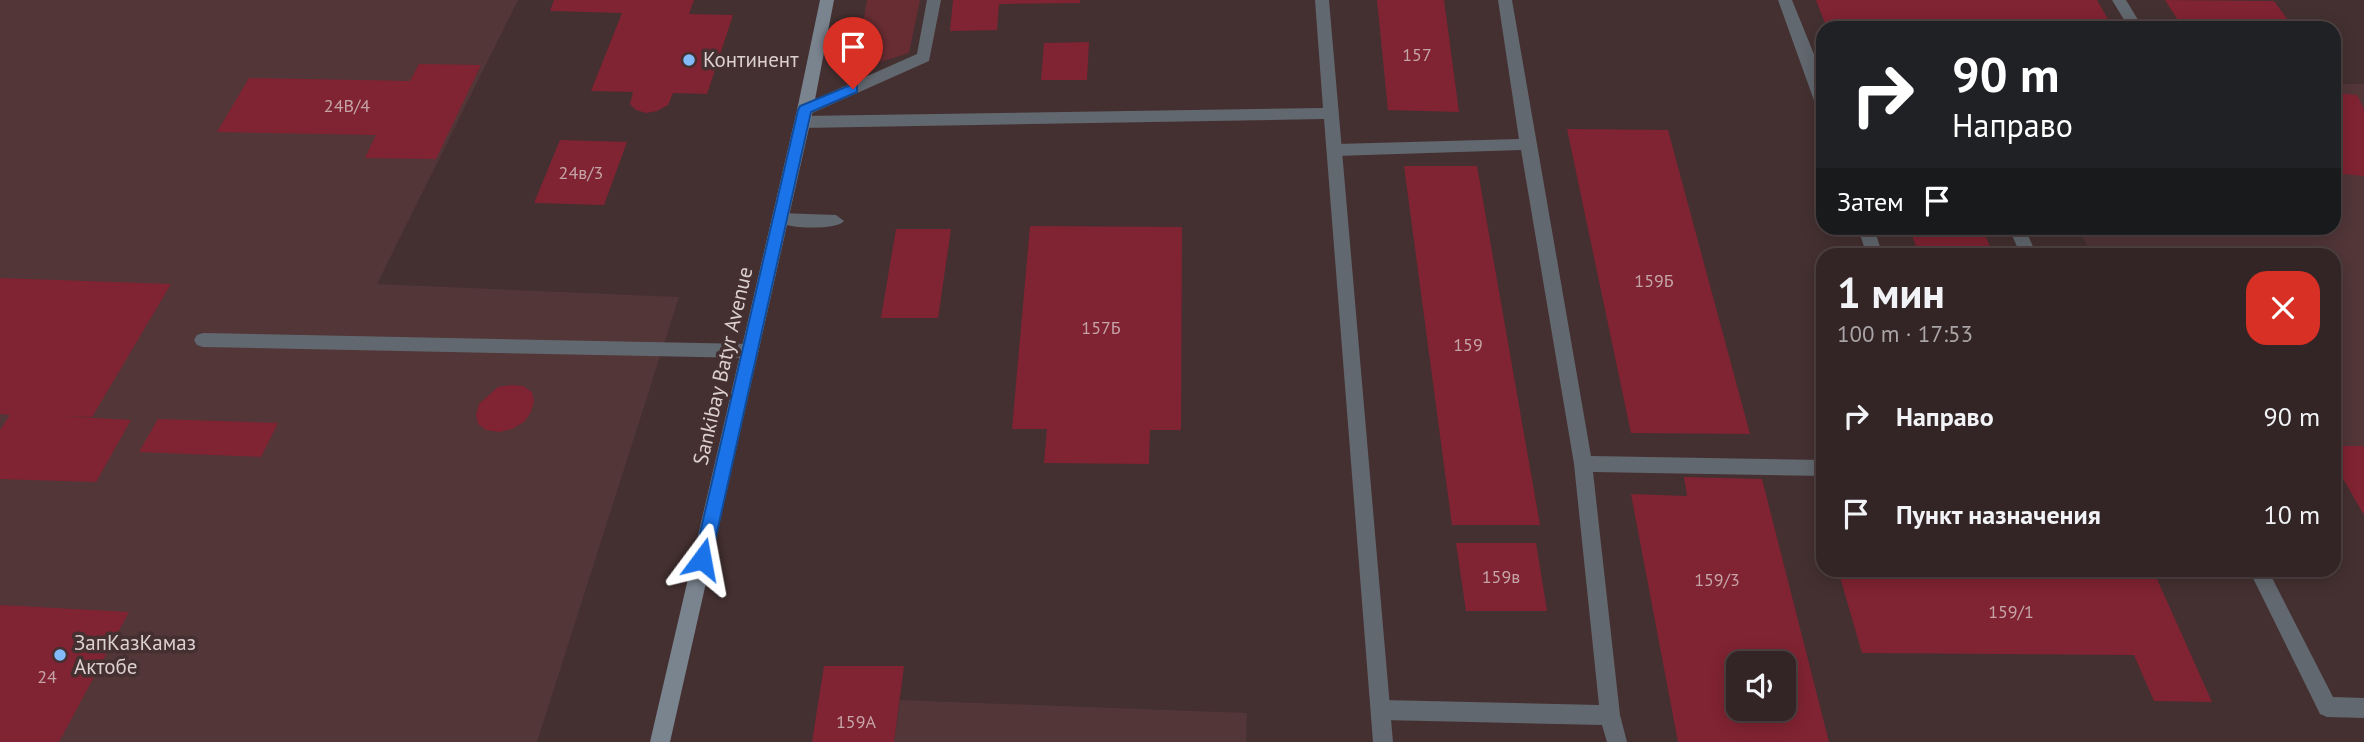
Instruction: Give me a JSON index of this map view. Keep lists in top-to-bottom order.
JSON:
{
  "streets": {
    "main road": ["Sankibay Batyr Avenue"]
  },
  "places": ["Континент", "ЗапКазКамаз Актобе"],
  "house_numbers": [
    "157",
    "24В/4",
    "24в/3",
    "159Б",
    "157Б",
    "159",
    "159в",
    "159/3",
    "159/1",
    "24",
    "159А"
  ],
  "page": {
    "turn": ["90 m", "Направо"],
    "then": "Затем",
    "heading": ["1 мин", "100 m · 17:53"],
    "list": [
      {
        "name": "Направо",
        "value": "90 m"
      },
      {
        "name": "Пункт назначения",
        "value": "10 m"
      }
    ]
  }
}
